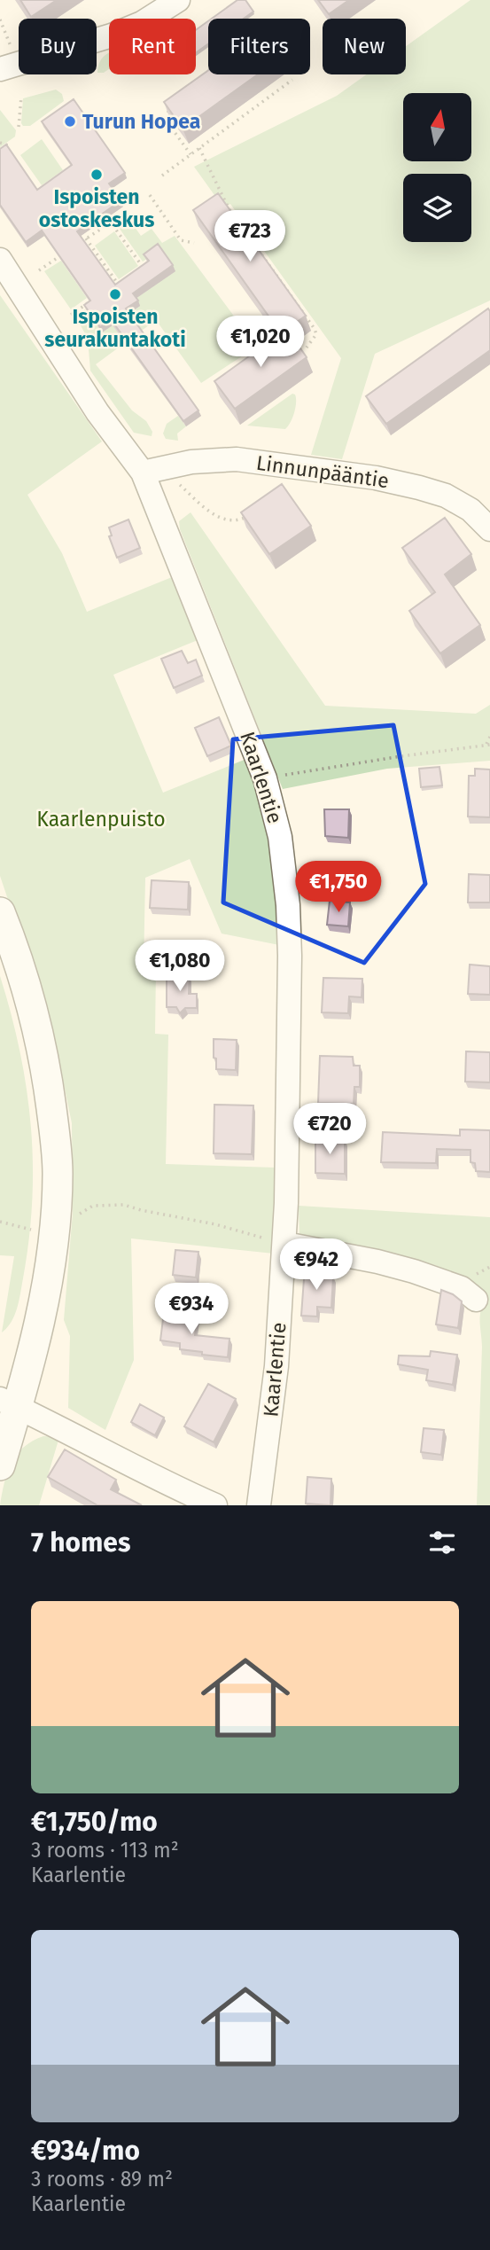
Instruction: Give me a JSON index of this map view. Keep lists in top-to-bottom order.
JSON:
{
  "streets": {
    "street": ["Linnunpääntie", "Kaarlentie"]
  },
  "crossings": [
    ["Linnunpääntie", "Kaarlentie"]
  ],
  "parks": ["Kaarlenpuisto"],
  "places": ["Turun Hopea", "Ispoisten ostoskeskus", "Ispoisten seurakuntakoti"],
  "north": "top",
  "page": {
    "chip": [
      "Buy",
      "Rent",
      "Filters",
      "New"
    ],
    "price": [
      "€723",
      "€1,020",
      "€1,750",
      "€1,080",
      "€720",
      "€942",
      "€934"
    ],
    "heading": "7 homes",
    "list": [
      {
        "name": "€1,750/mo",
        "note": "3 rooms · 113 m² · Kaarlentie"
      },
      {
        "name": "€934/mo",
        "note": "3 rooms · 89 m² · Kaarlentie"
      }
    ]
  }
}
